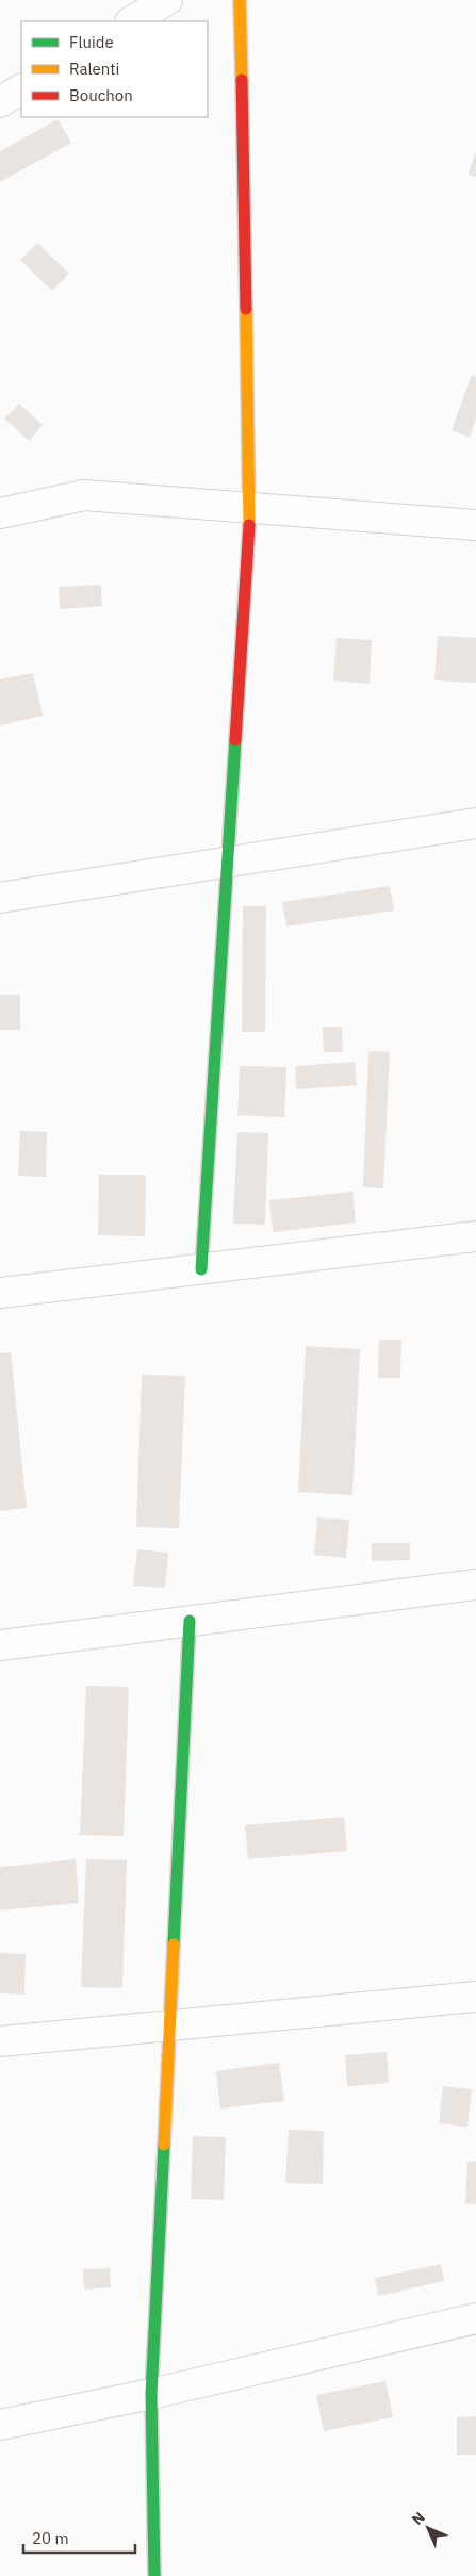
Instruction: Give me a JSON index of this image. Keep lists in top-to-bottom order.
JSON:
{
  "legend": ["Fluide", "Ralenti", "Bouchon"],
  "scale_bar": "20 m",
  "north": "top left"
}
